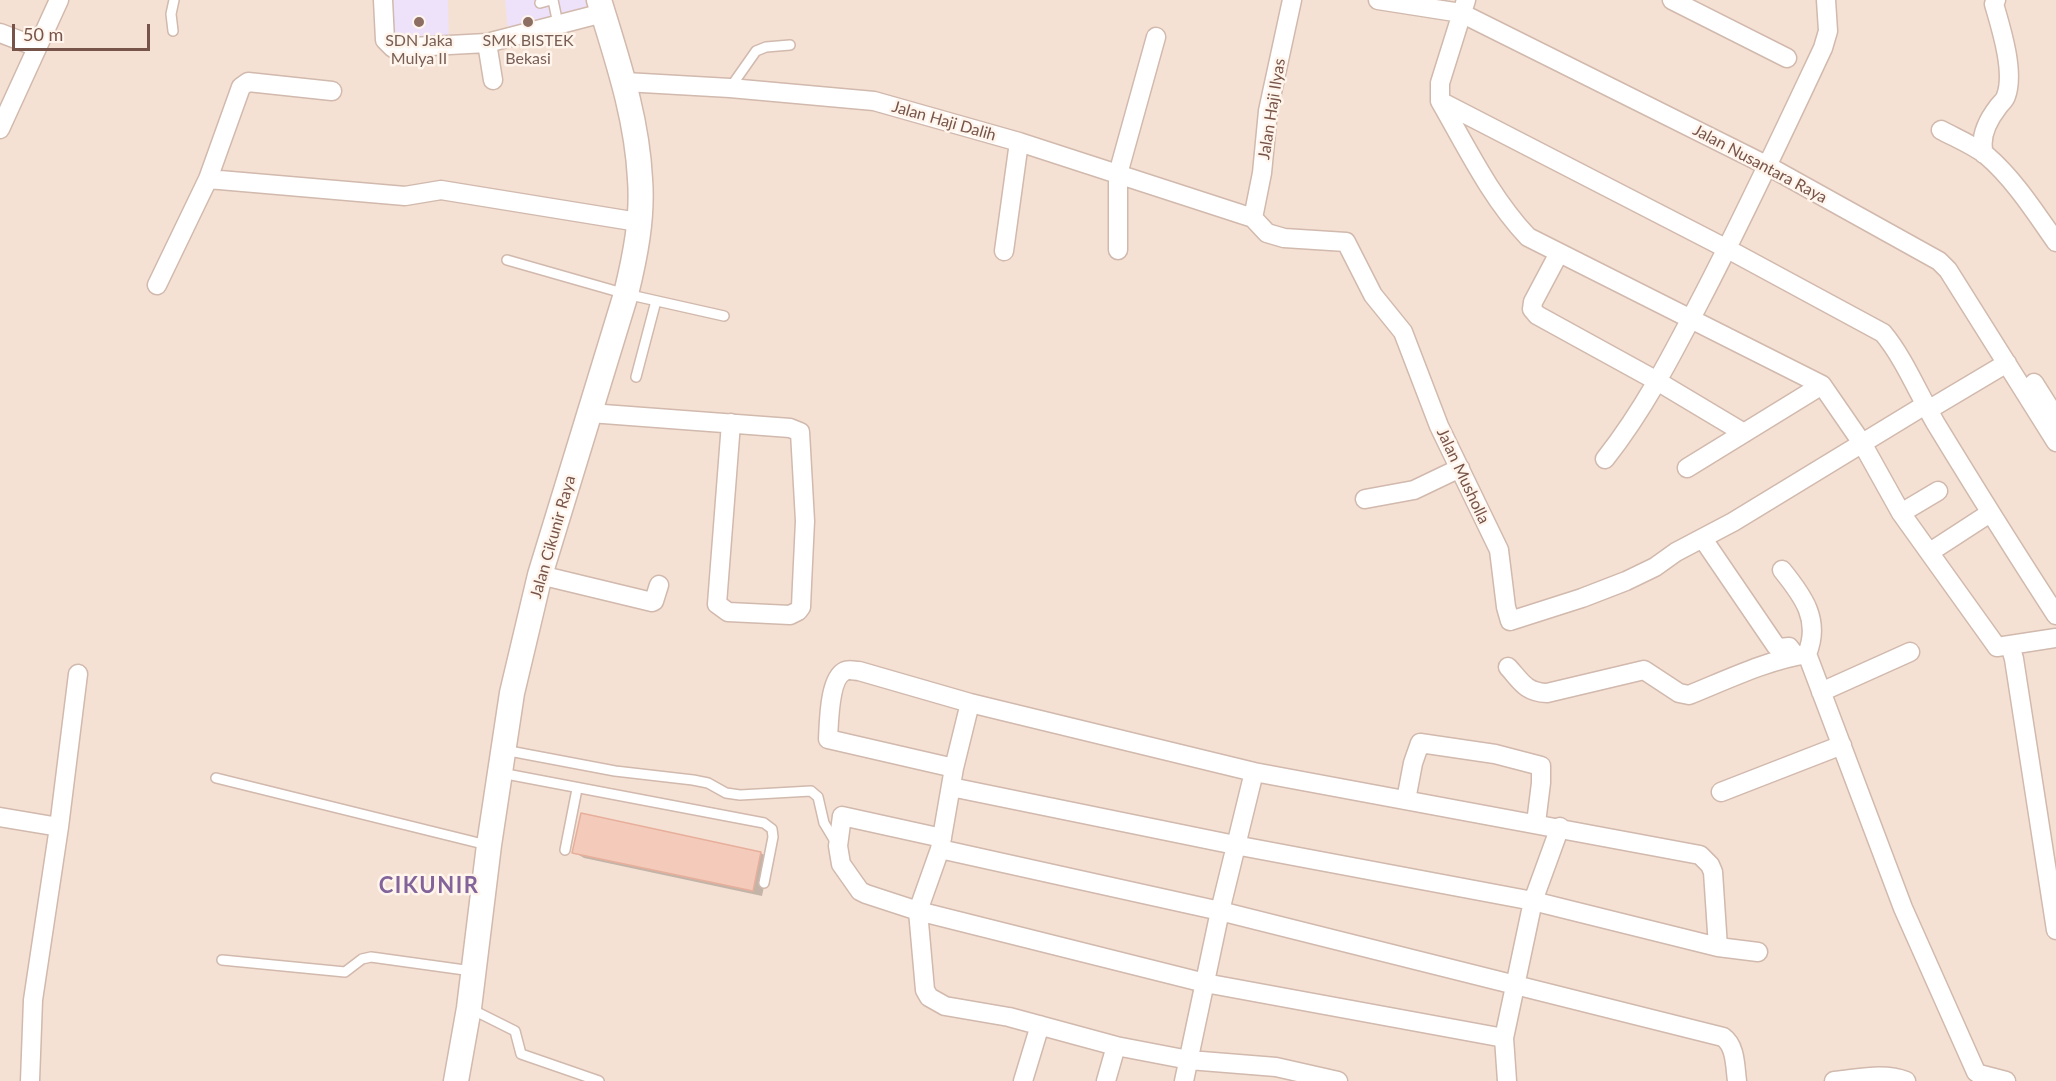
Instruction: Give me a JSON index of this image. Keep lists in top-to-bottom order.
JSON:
{
  "streets": {
    "street": [
      "Jalan Haji Ilyas",
      "Jalan Haji Dalih",
      "Jalan Nusantara Raya",
      "Jalan Musholla",
      "Jalan Cikunir Raya"
    ]
  },
  "crossings": [
    ["Jalan Haji Ilyas", "Jalan Haji Dalih"],
    ["Jalan Haji Ilyas", "Jalan Musholla"],
    ["Jalan Haji Dalih", "Jalan Musholla"],
    ["Jalan Haji Dalih", "Jalan Cikunir Raya"]
  ],
  "districts": ["CIKUNIR"],
  "places": ["SDN Jaka Mulya II", "SMK BISTEK Bekasi"],
  "scale_bar": "50 m"
}
